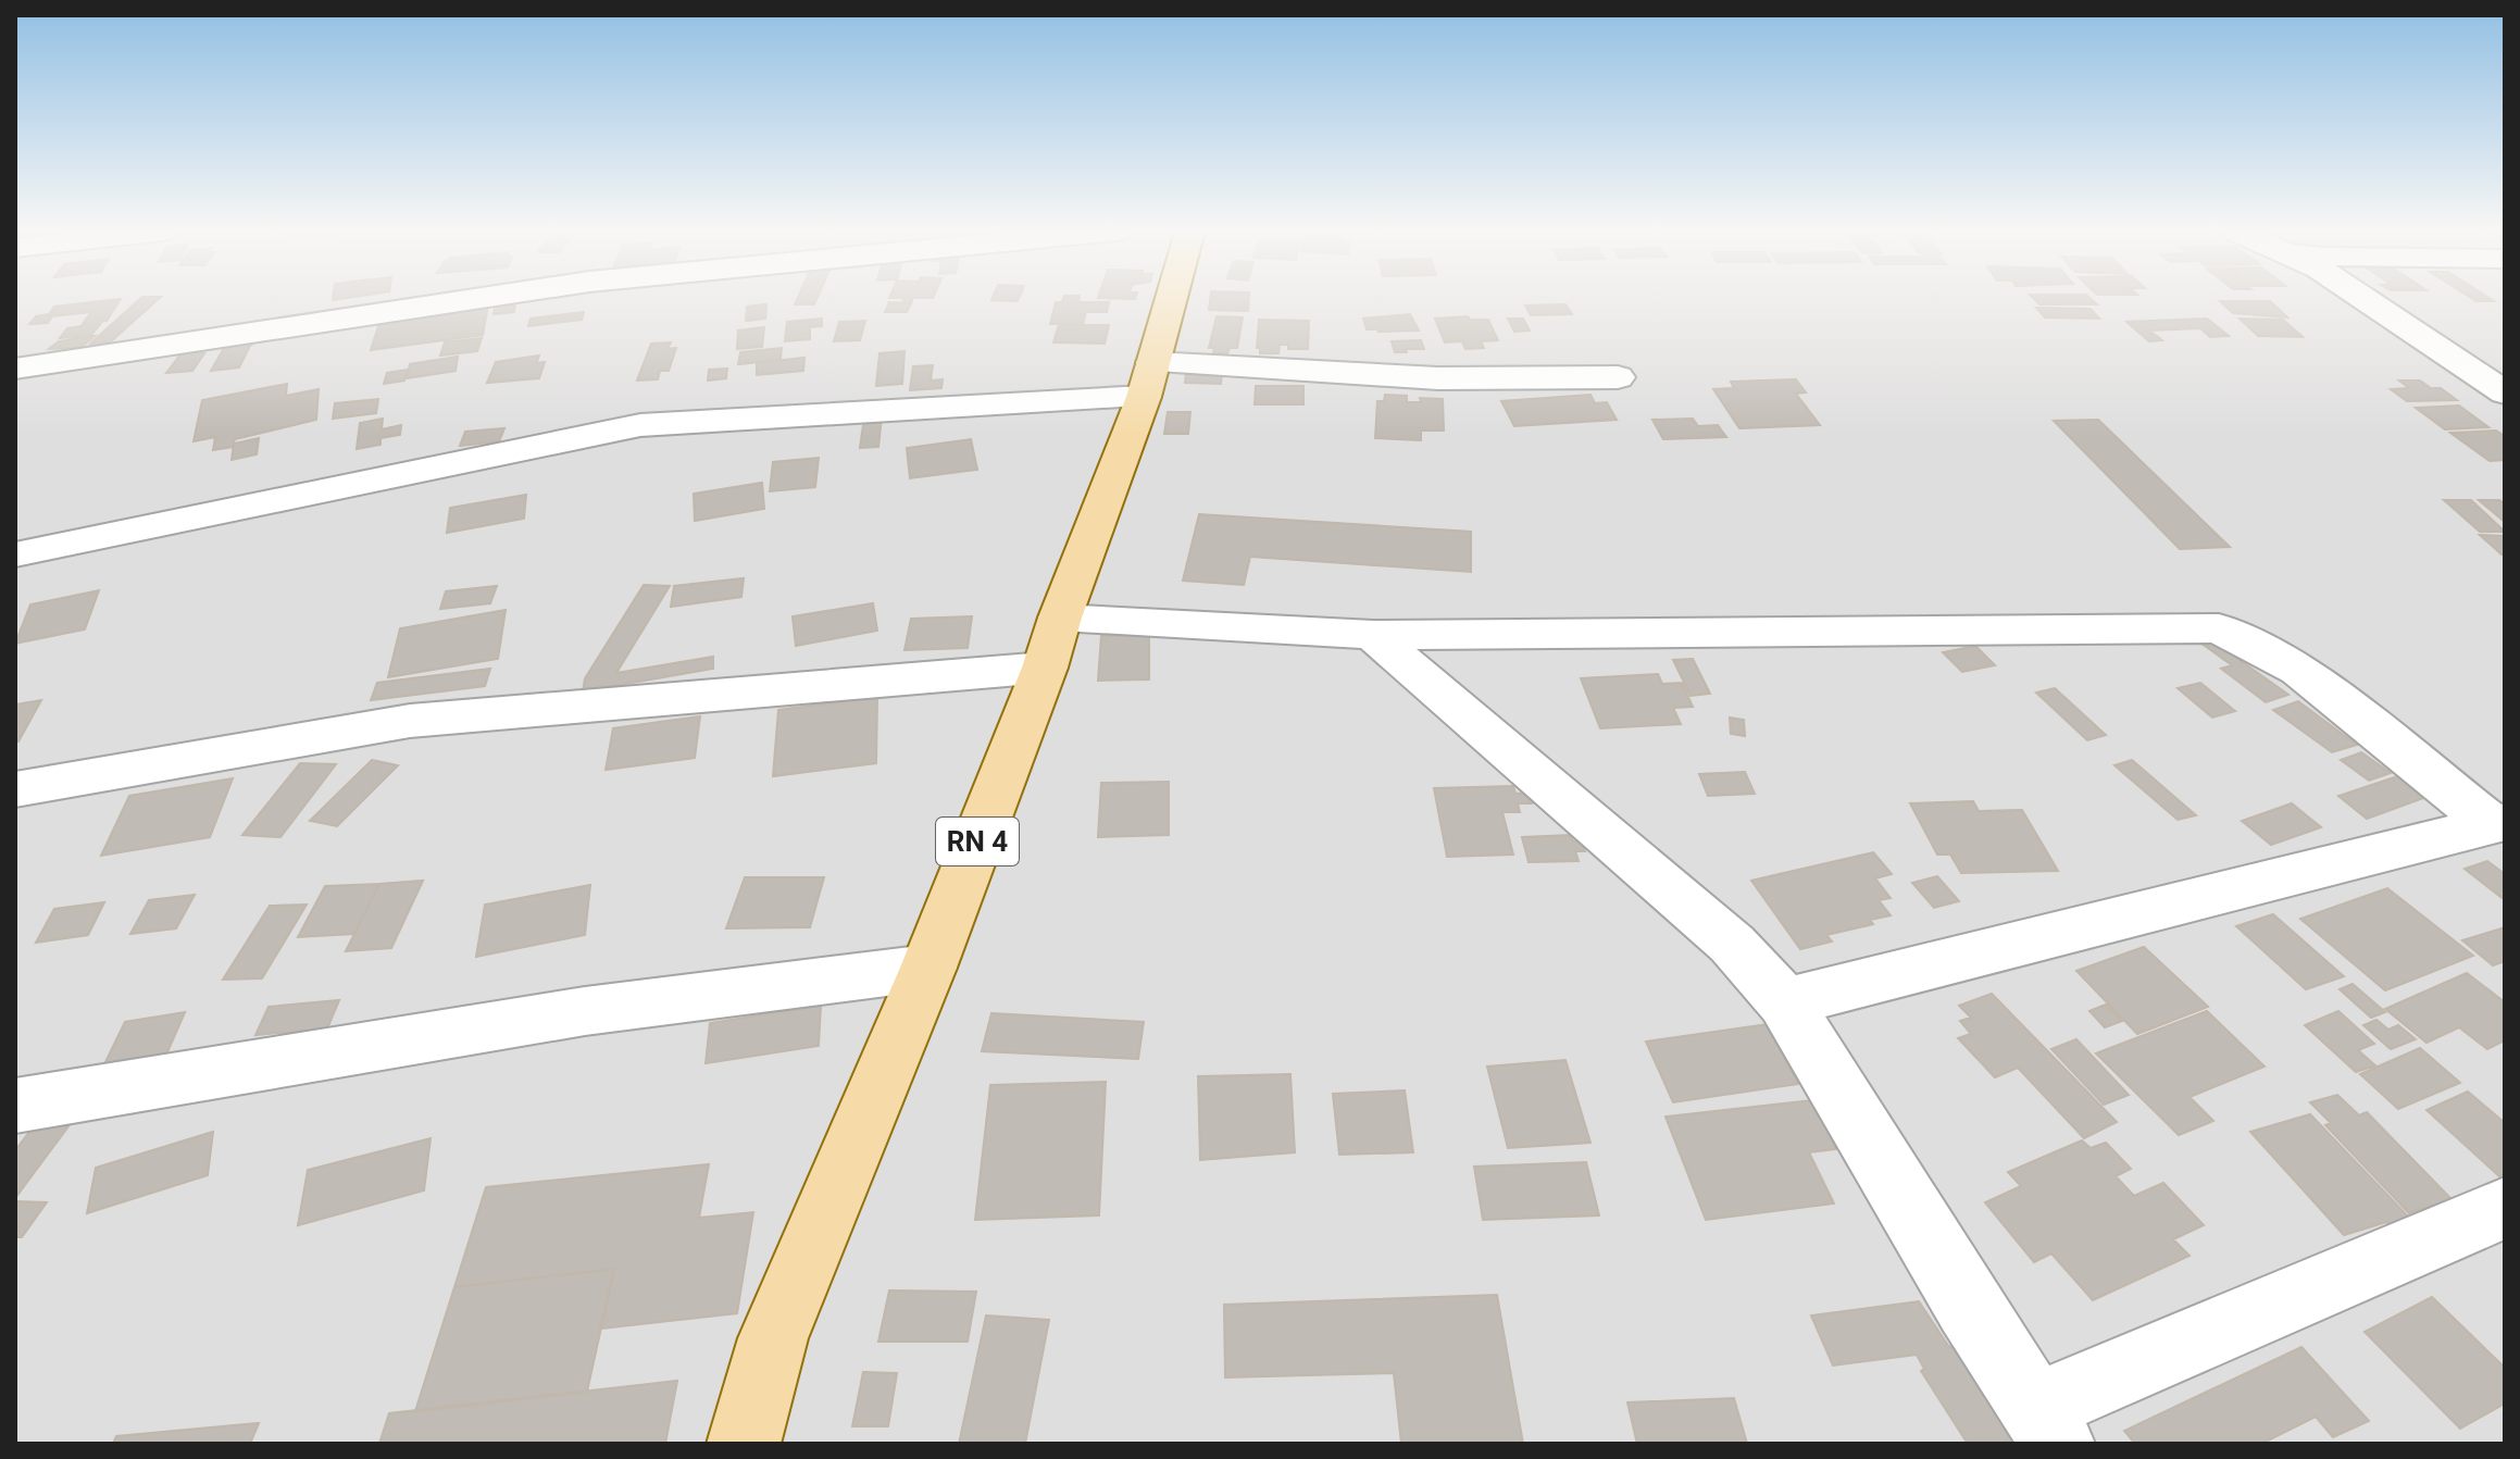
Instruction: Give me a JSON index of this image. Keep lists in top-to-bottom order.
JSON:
{
  "streets": {
    "main road": ["RN 4"]
  }
}
